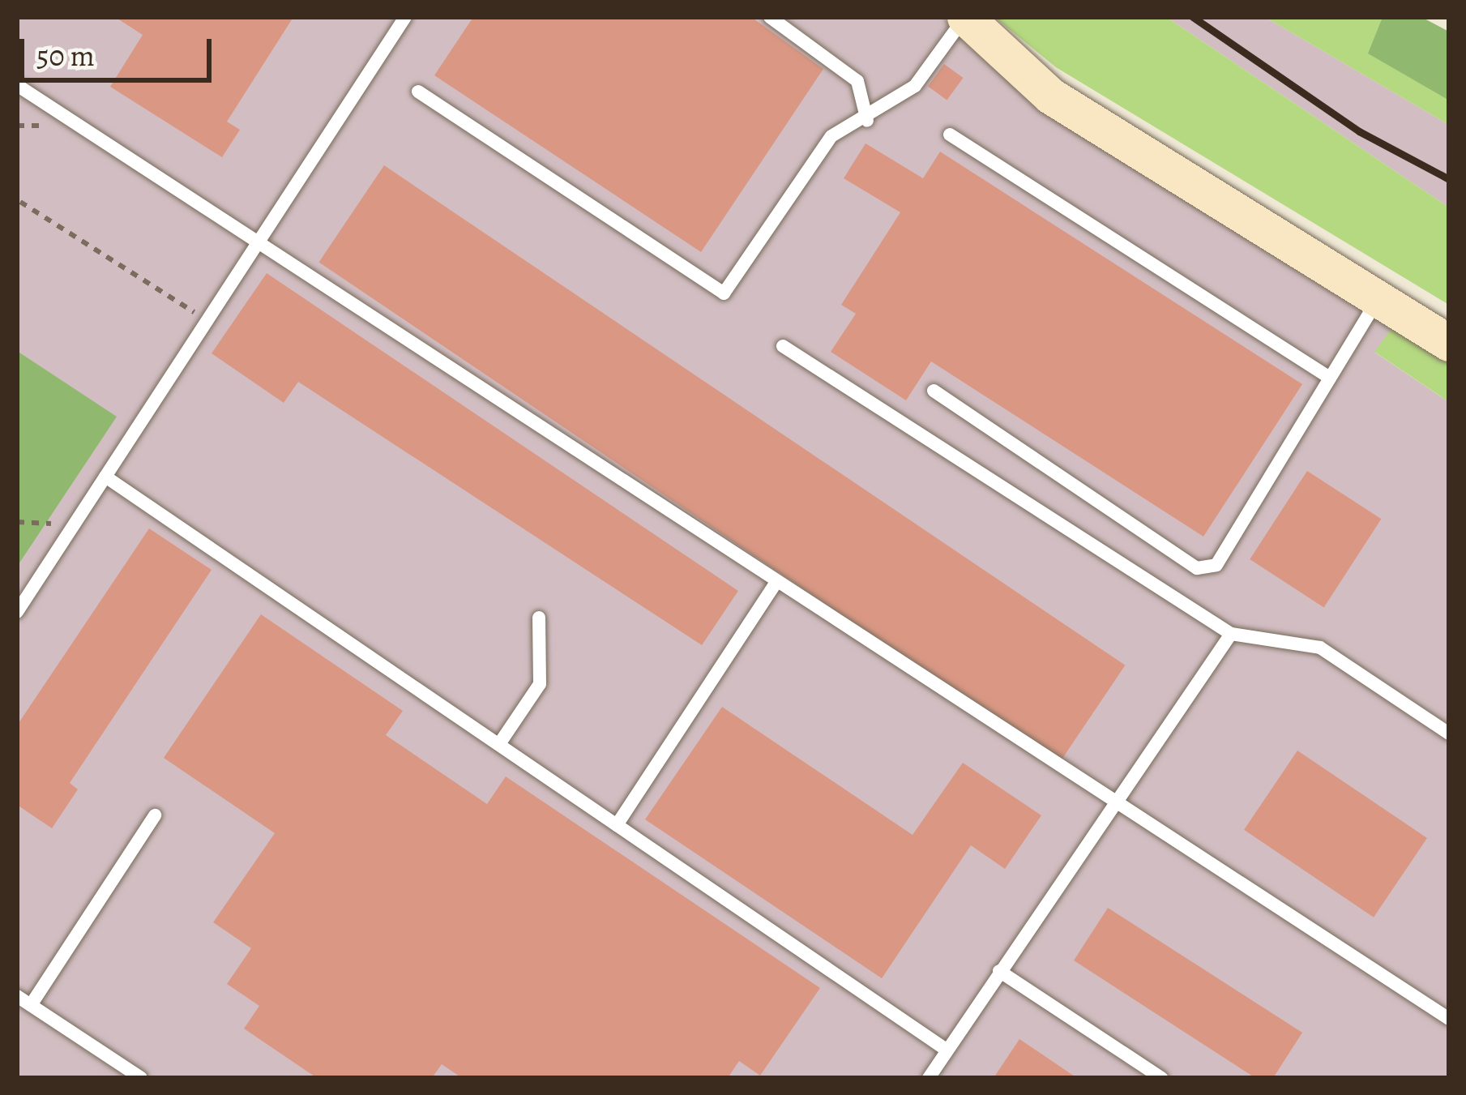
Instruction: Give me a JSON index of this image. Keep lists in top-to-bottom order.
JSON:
{
  "scale_bar": "50 m"
}
